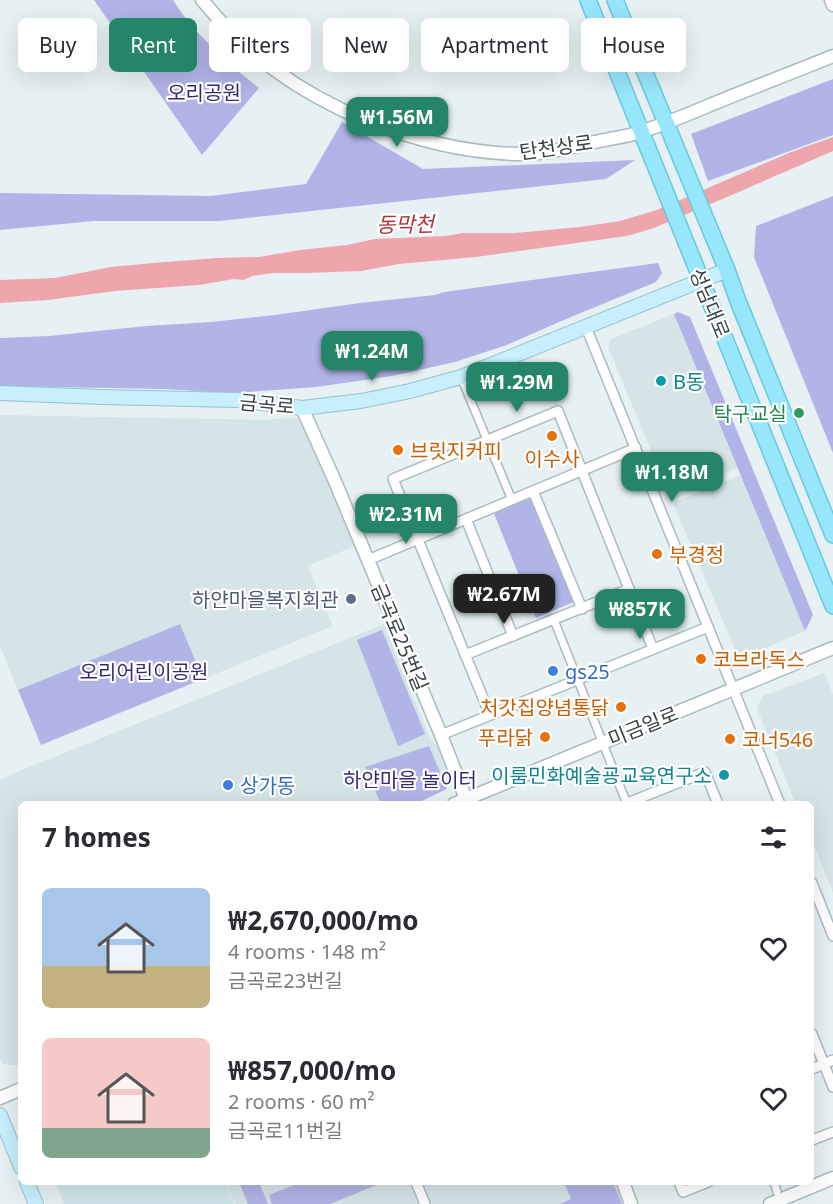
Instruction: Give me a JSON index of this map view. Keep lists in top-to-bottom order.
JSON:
{
  "streets": {
    "main road": ["성남대로", "금곡로"],
    "street": ["탄천상로", "금곡로25번길", "미금일로"]
  },
  "crossings": [
    ["탄천상로", "성남대로"],
    ["성남대로", "금곡로"],
    ["금곡로", "금곡로25번길"],
    ["금곡로25번길", "미금일로"]
  ],
  "water": ["동막천"],
  "parks": ["오리공원", "오리어린이공원", "하얀마을 놀이터"],
  "places": [
    "B동",
    "탁구교실",
    "이수사",
    "브릿지커피",
    "부경정",
    "하얀마을복지회관",
    "코브라독스",
    "gs25",
    "처갓집양념통닭",
    "푸라닭",
    "코너546",
    "이룸민화예술굥교육연구소",
    "상가동"
  ],
  "page": {
    "chip": [
      "Buy",
      "Rent",
      "Filters",
      "New",
      "Apartment",
      "House"
    ],
    "price": [
      "₩1.56M",
      "₩1.24M",
      "₩1.29M",
      "₩1.18M",
      "₩2.31M",
      "₩2.67M",
      "₩857K"
    ],
    "heading": "7 homes",
    "list": [
      {
        "name": "₩2,670,000/mo",
        "note": "4 rooms · 148 m² · 금곡로23번길"
      },
      {
        "name": "₩857,000/mo",
        "note": "2 rooms · 60 m² · 금곡로11번길"
      }
    ]
  }
}
